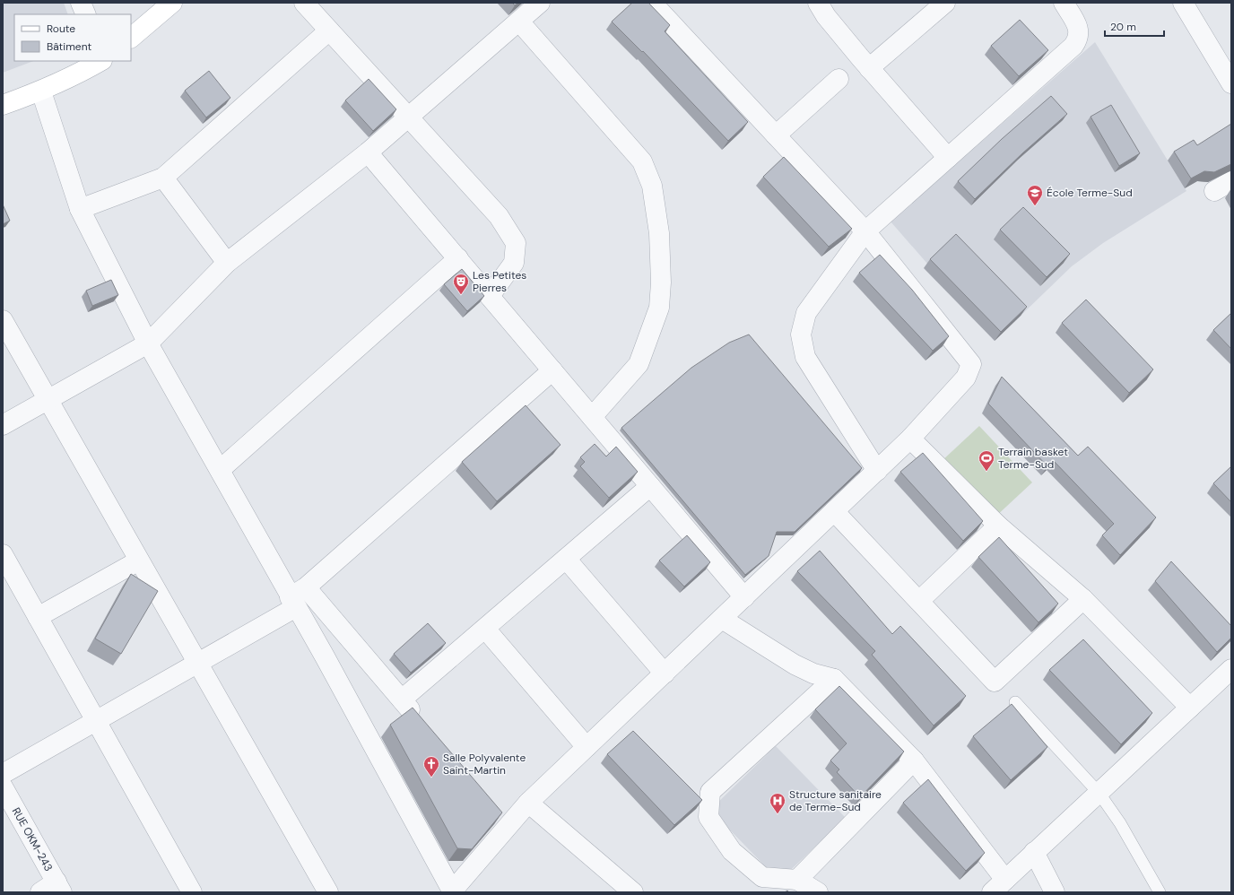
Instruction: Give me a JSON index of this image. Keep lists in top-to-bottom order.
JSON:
{
  "streets": {
    "street": ["RUE OKM-243"]
  },
  "places": {
    "school or university": ["École Terme-Sud"],
    "theatre": ["Les Petites Pierres"],
    "sports": ["Terrain basket Terme-Sud"],
    "church": ["Salle Polyvalente Saint-Martin"],
    "hospital": ["Structure sanitaire de Terme-Sud"]
  },
  "legend": ["Route", "Bâtiment"],
  "scale_bar": "20 m"
}
